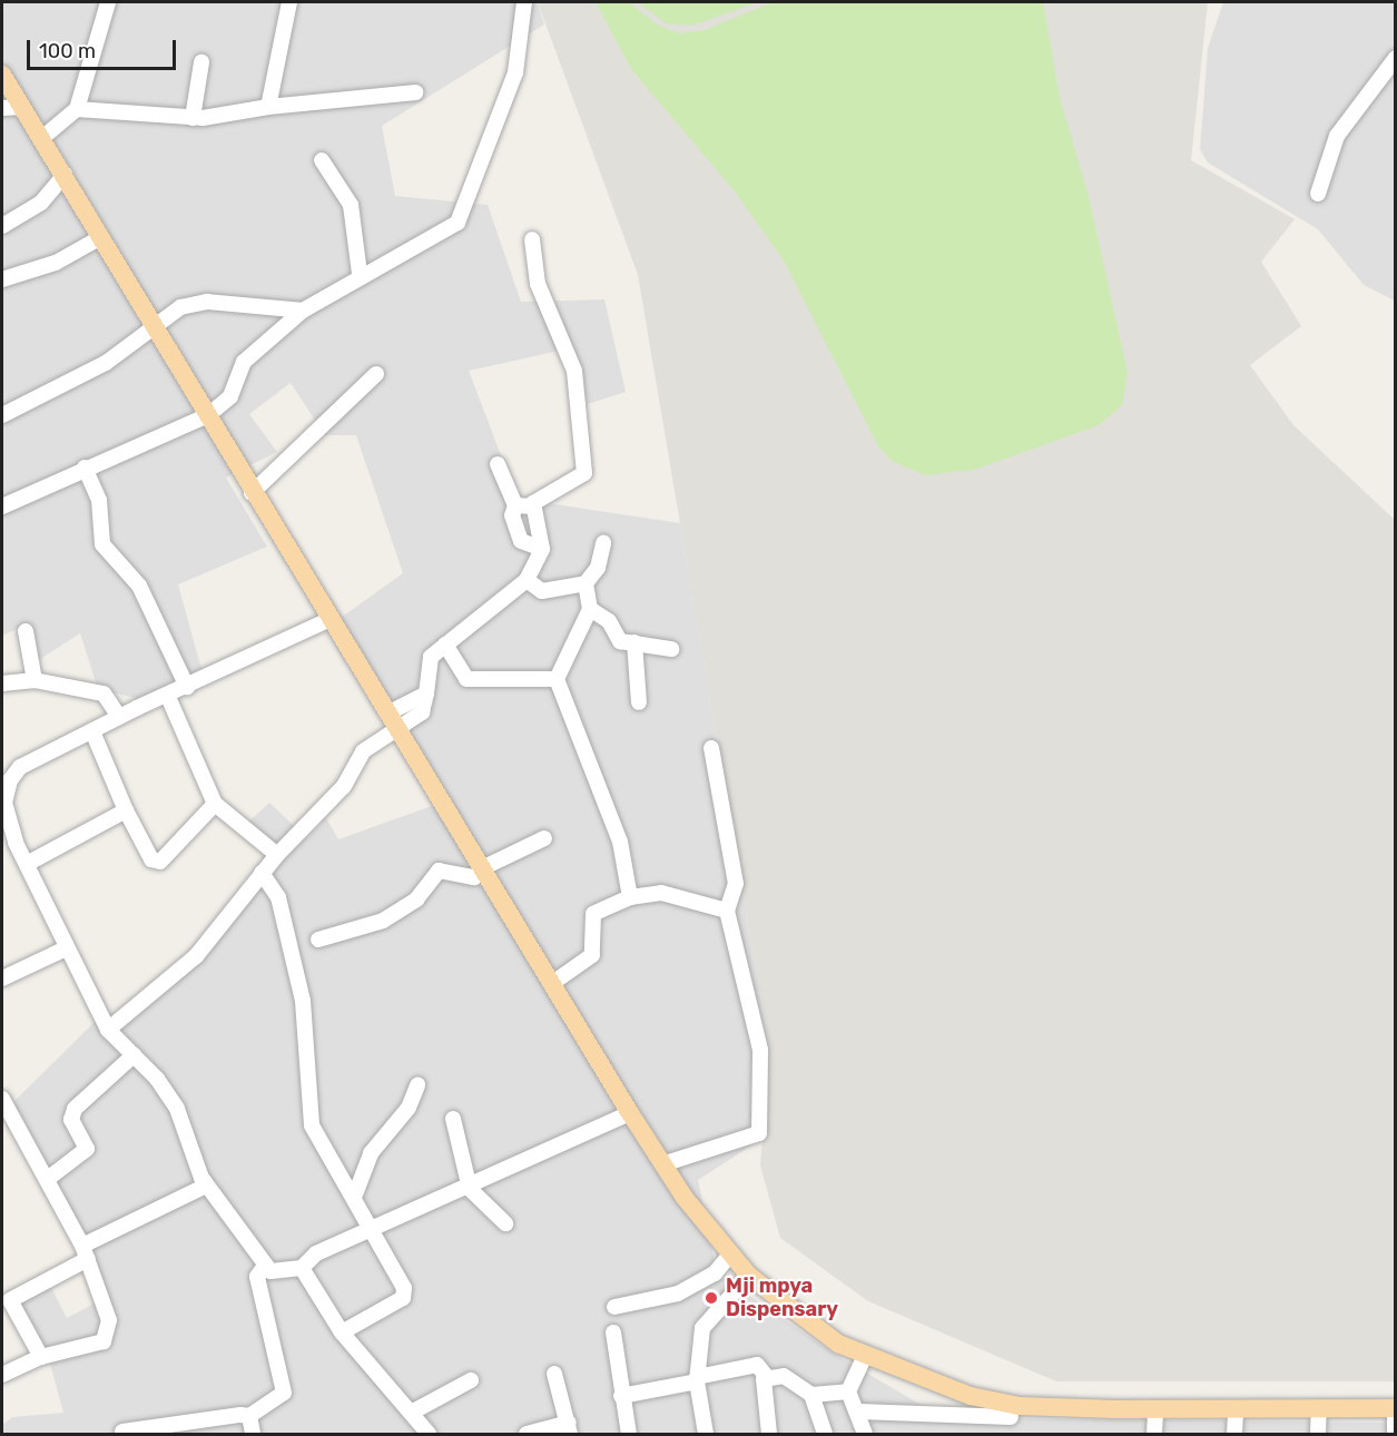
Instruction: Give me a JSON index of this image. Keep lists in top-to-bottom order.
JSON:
{
  "places": ["Mji mpya Dispensary"],
  "scale_bar": "100 m"
}
